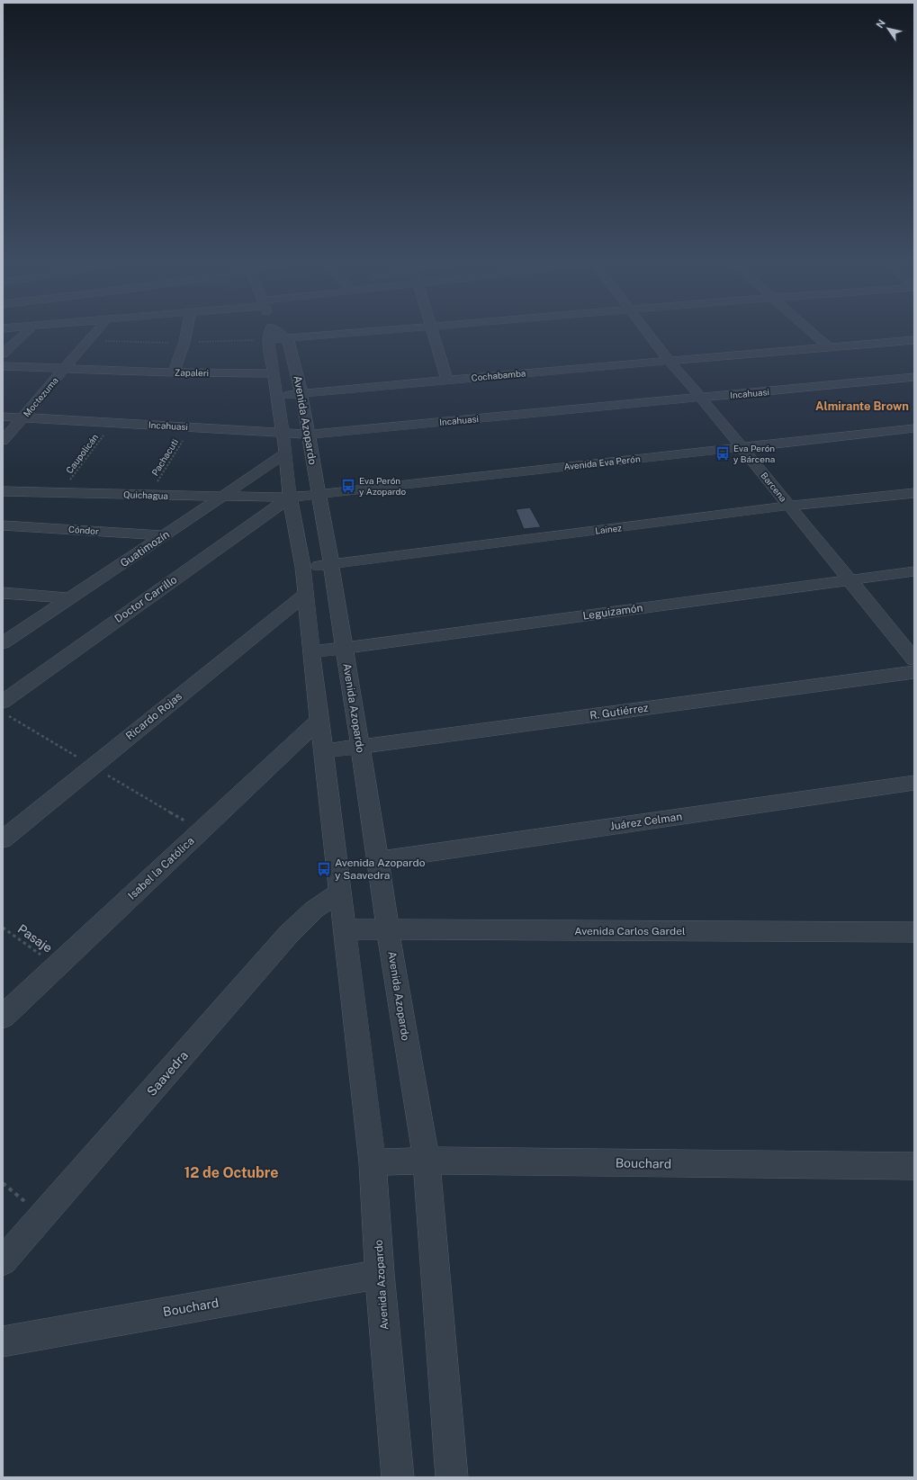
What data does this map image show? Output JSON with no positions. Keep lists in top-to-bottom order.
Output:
{
  "streets": {
    "street": [
      "Zapaleri",
      "Cochabamba",
      "Incahuasi",
      "Moctezuma",
      "Avenida Azopardo",
      "Avenida Eva Perón",
      "Barcena",
      "Quichagua",
      "Lainez",
      "Cóndor",
      "Guatimozín",
      "Doctor Carrillo",
      "Leguizamón",
      "R. Gutiérrez",
      "Ricardo Rojas",
      "Juárez Celman",
      "Isabel la Católica",
      "Avenida Carlos Gardel",
      "Saavedra",
      "Bouchard"
    ],
    "path": ["Caupolicán", "Pachacuti", "Pasaje"]
  },
  "crossings": [
    ["Zapaleri", "Moctezuma"],
    ["Zapaleri", "Avenida Azopardo"],
    ["Cochabamba", "Avenida Azopardo"],
    ["Cochabamba", "Barcena"],
    ["Incahuasi", "Moctezuma"],
    ["Incahuasi", "Avenida Azopardo"],
    ["Incahuasi", "Caupolicán"],
    ["Incahuasi", "Pachacuti"],
    ["Incahuasi", "Barcena"],
    ["Avenida Azopardo", "Avenida Eva Perón"],
    ["Avenida Azopardo", "Quichagua"],
    ["Avenida Azopardo", "Lainez"],
    ["Avenida Azopardo", "Guatimozín"],
    ["Avenida Azopardo", "Doctor Carrillo"],
    ["Avenida Azopardo", "Leguizamón"],
    ["Avenida Azopardo", "R. Gutiérrez"],
    ["Avenida Azopardo", "Ricardo Rojas"],
    ["Avenida Azopardo", "Juárez Celman"],
    ["Avenida Azopardo", "Isabel la Católica"],
    ["Avenida Azopardo", "Avenida Carlos Gardel"],
    ["Avenida Azopardo", "Saavedra"],
    ["Avenida Azopardo", "Bouchard"],
    ["Caupolicán", "Quichagua"],
    ["Pachacuti", "Quichagua"],
    ["Avenida Eva Perón", "Barcena"],
    ["Avenida Eva Perón", "Quichagua"],
    ["Avenida Eva Perón", "Doctor Carrillo"],
    ["Barcena", "Lainez"],
    ["Barcena", "Leguizamón"],
    ["Quichagua", "Guatimozín"],
    ["Quichagua", "Doctor Carrillo"],
    ["Cóndor", "Guatimozín"],
    ["Isabel la Católica", "Pasaje"]
  ],
  "districts": ["Almirante Brown", "12 de Octubre"],
  "places": {
    "bus stop": ["Eva Perón y Bárcena", "Eva Perón y Azopardo", "Avenida Azopardo y Saavedra"]
  },
  "north": "top left"
}
